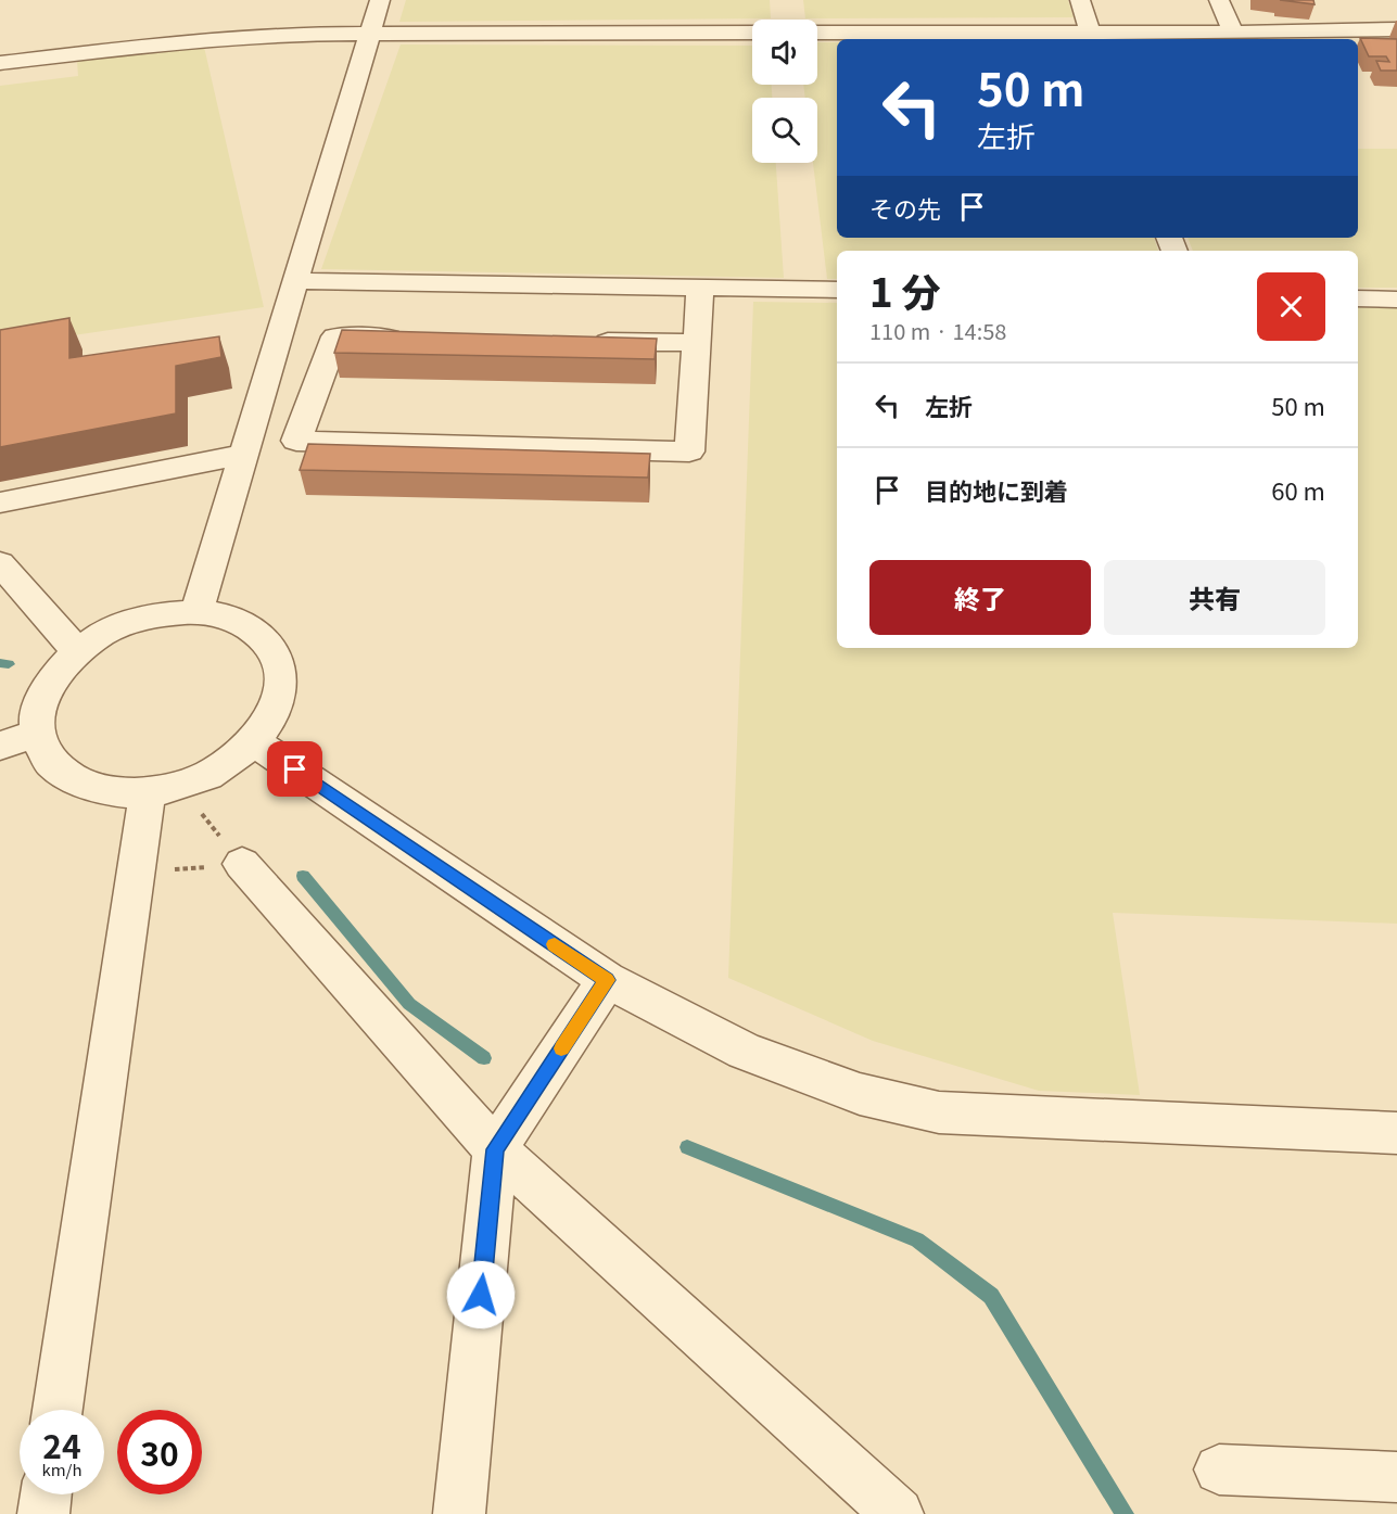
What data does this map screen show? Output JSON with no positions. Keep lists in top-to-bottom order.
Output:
{
  "page": {
    "turn": ["50 m", "左折"],
    "then": "その先",
    "heading": ["1 分", "110 m · 14:58"],
    "list": [
      {
        "name": "左折",
        "value": "50 m"
      },
      {
        "name": "目的地に到着",
        "value": "60 m"
      }
    ],
    "buttons": ["終了", "共有"],
    "speed": "24 km/h",
    "limit": "30"
  }
}
